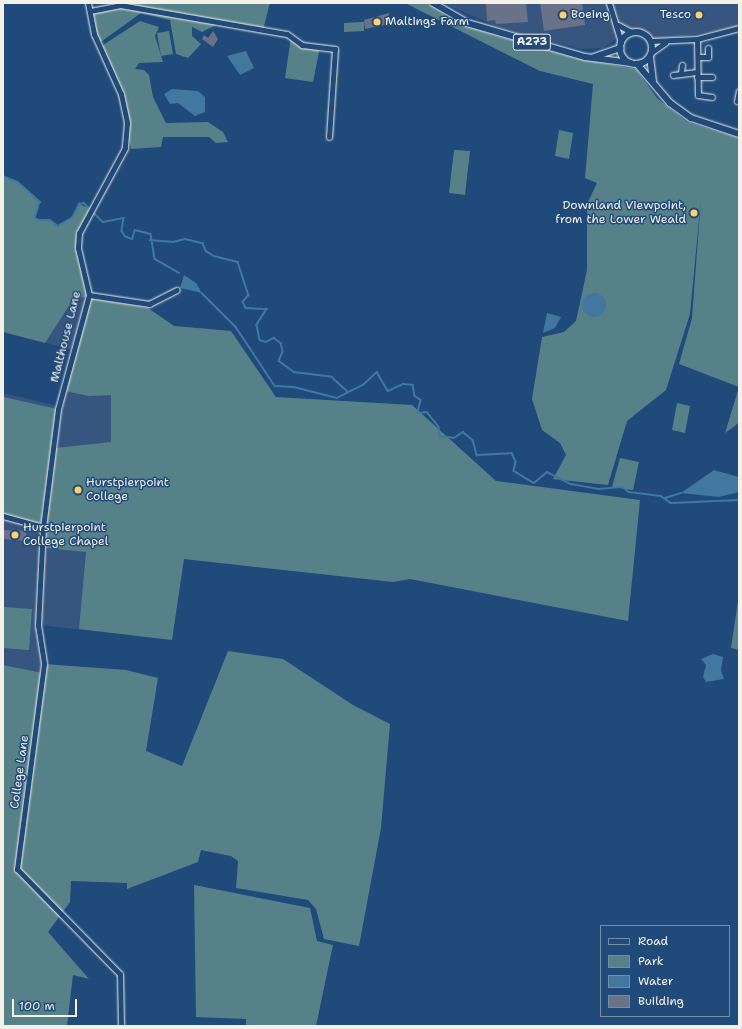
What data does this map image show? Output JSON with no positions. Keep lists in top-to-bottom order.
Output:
{
  "streets": {
    "main road": ["A273"],
    "street": ["Malthouse Lane", "College Lane"]
  },
  "crossings": [
    ["Malthouse Lane", "College Lane"]
  ],
  "places": [
    "Boeing",
    "Tesco",
    "Maltings Farm",
    "Downland Viewpoint, from the Lower Weald",
    "Hurstpierpoint College",
    "Hurstpierpoint College Chapel"
  ],
  "legend": [
    "Road",
    "Park",
    "Water",
    "Building"
  ],
  "scale_bar": "100 m"
}
